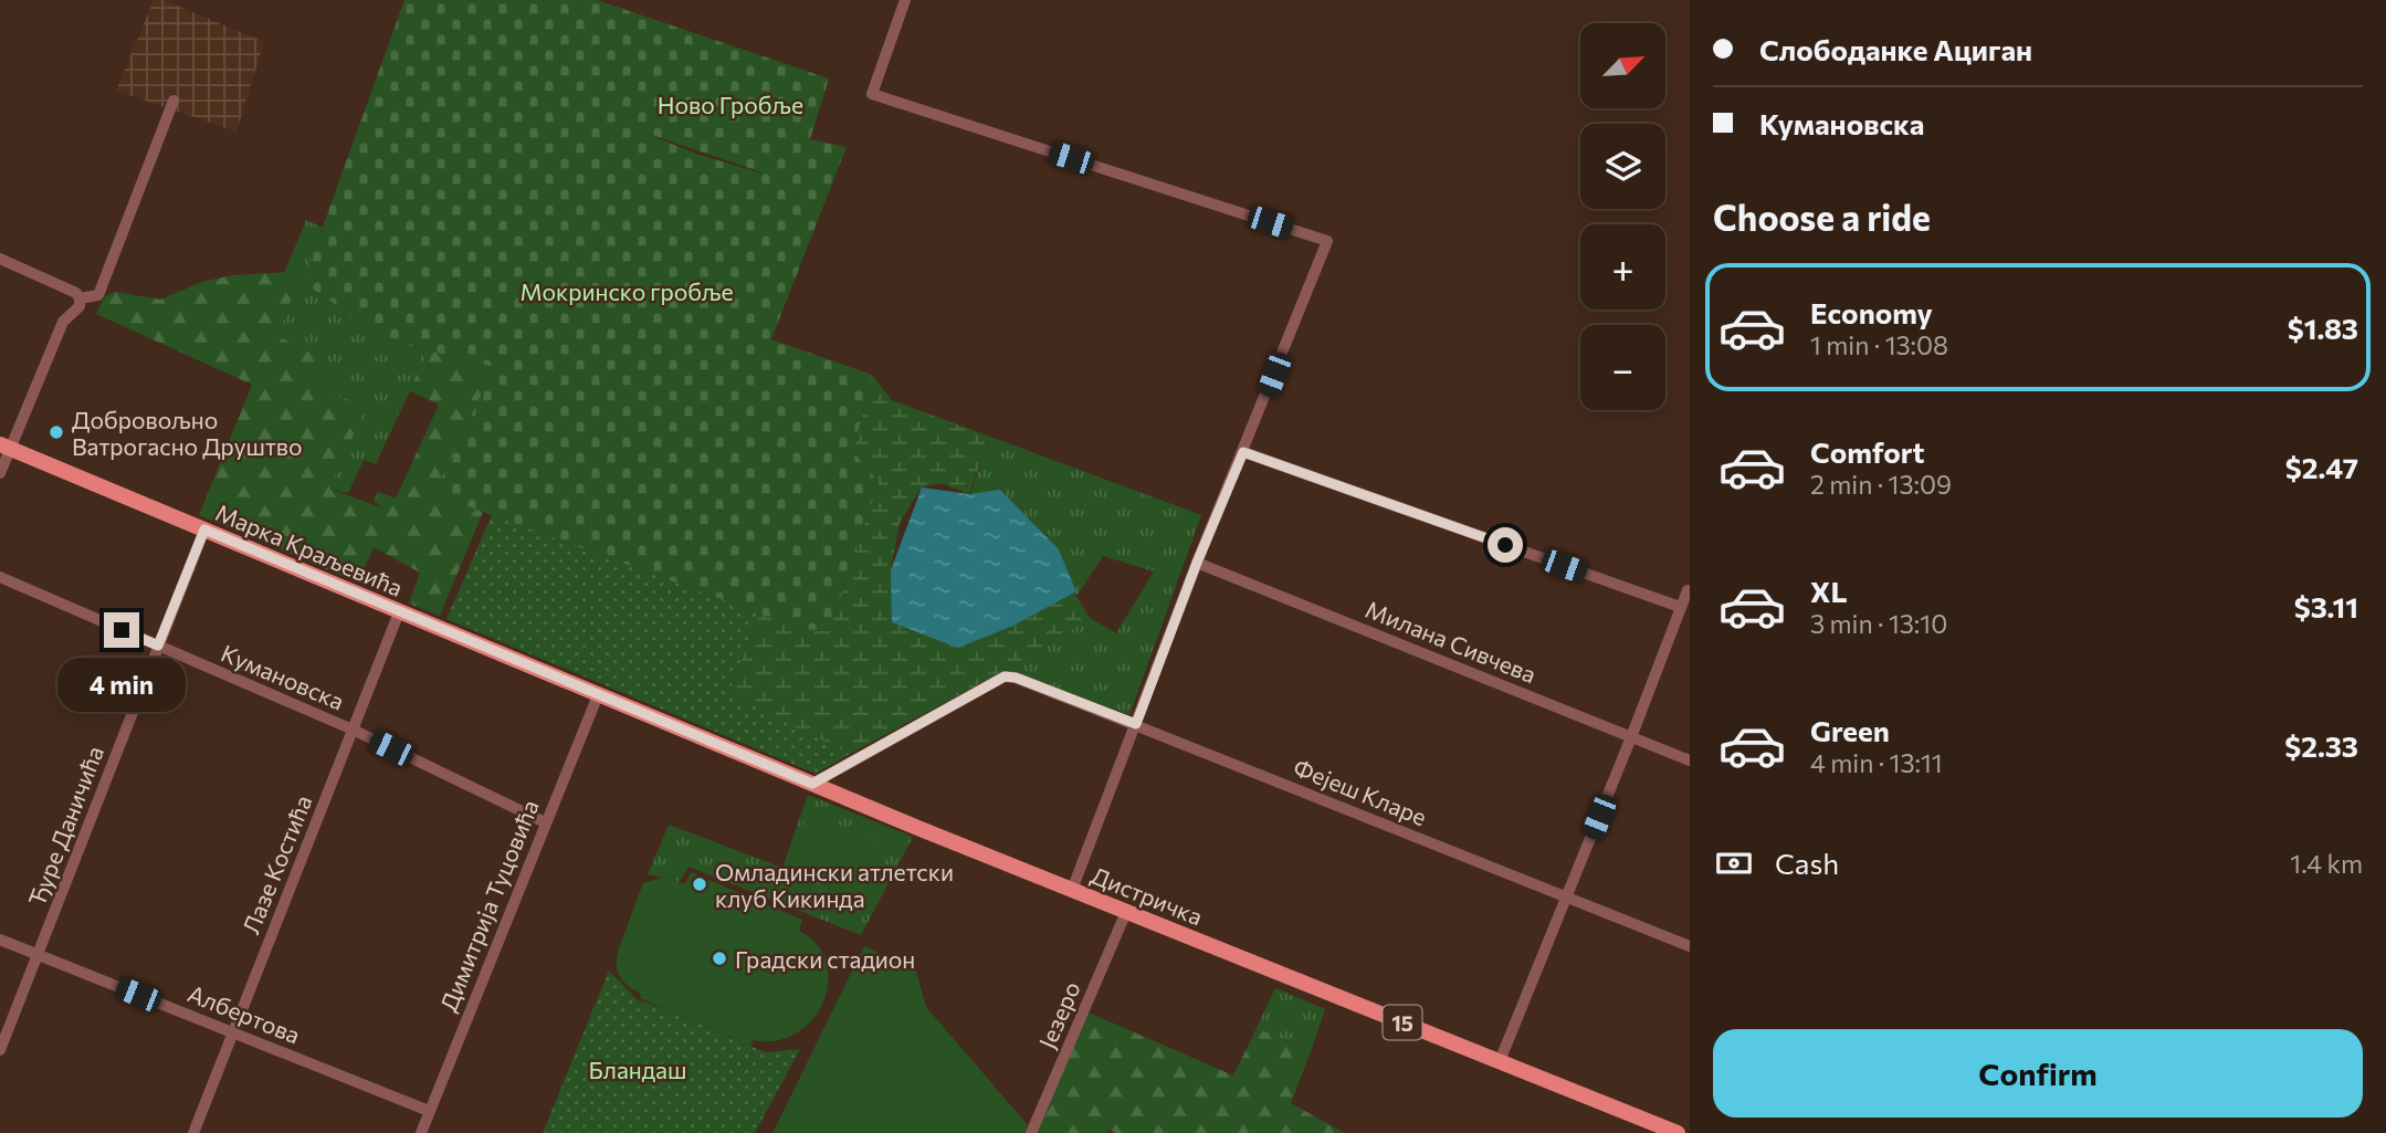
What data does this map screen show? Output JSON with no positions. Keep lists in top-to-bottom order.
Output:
{
  "streets": {
    "main road": ["Марка Краљевића", "Дистричка", "15"],
    "street": [
      "Милана Сивчева",
      "Кумановска",
      "Фејеш Кларе",
      "Ђуре Даничића",
      "Лазе Костића",
      "Димитрија Туцовића",
      "Албертова",
      "Језеро"
    ]
  },
  "crossings": [
    ["Марка Краљевића", "Ђуре Даничића"],
    ["Марка Краљевића", "Лазе Костића"],
    ["Марка Краљевића", "Дистричка"],
    ["Марка Краљевића", "Димитрија Туцовића"],
    ["Кумановска", "Ђуре Даничића"],
    ["Кумановска", "Лазе Костића"],
    ["Кумановска", "Димитрија Туцовића"],
    ["Фејеш Кларе", "Дистричка"],
    ["Ђуре Даничића", "Албертова"],
    ["Лазе Костића", "Албертова"],
    ["Дистричка", "Димитрија Туцовића"],
    ["Дистричка", "Језеро"],
    ["Димитрија Туцовића", "Албертова"]
  ],
  "parks": ["Ново Гробље", "Мокринско гробље", "Бландаш"],
  "places": ["Добровољно Ватрогасно Друштво", "Омладински атлетски клуб Кикинда", "Градски стадион"],
  "north": "top right",
  "page": {
    "banner": ["Слободанке Ациган", "Кумановска"],
    "map_buttons": ["+", "−"],
    "heading": "Choose a ride",
    "list": [
      {
        "name": "Economy",
        "note": "1 min · 13:08",
        "value": "$1.83"
      },
      {
        "name": "Comfort",
        "note": "2 min · 13:09",
        "value": "$2.47"
      },
      {
        "name": "XL",
        "note": "3 min · 13:10",
        "value": "$3.11"
      },
      {
        "name": "Green",
        "note": "4 min · 13:11",
        "value": "$2.33"
      }
    ],
    "bubble": "4 min",
    "pay": ["Cash", "1.4 km"],
    "buttons": "Confirm"
  }
}
